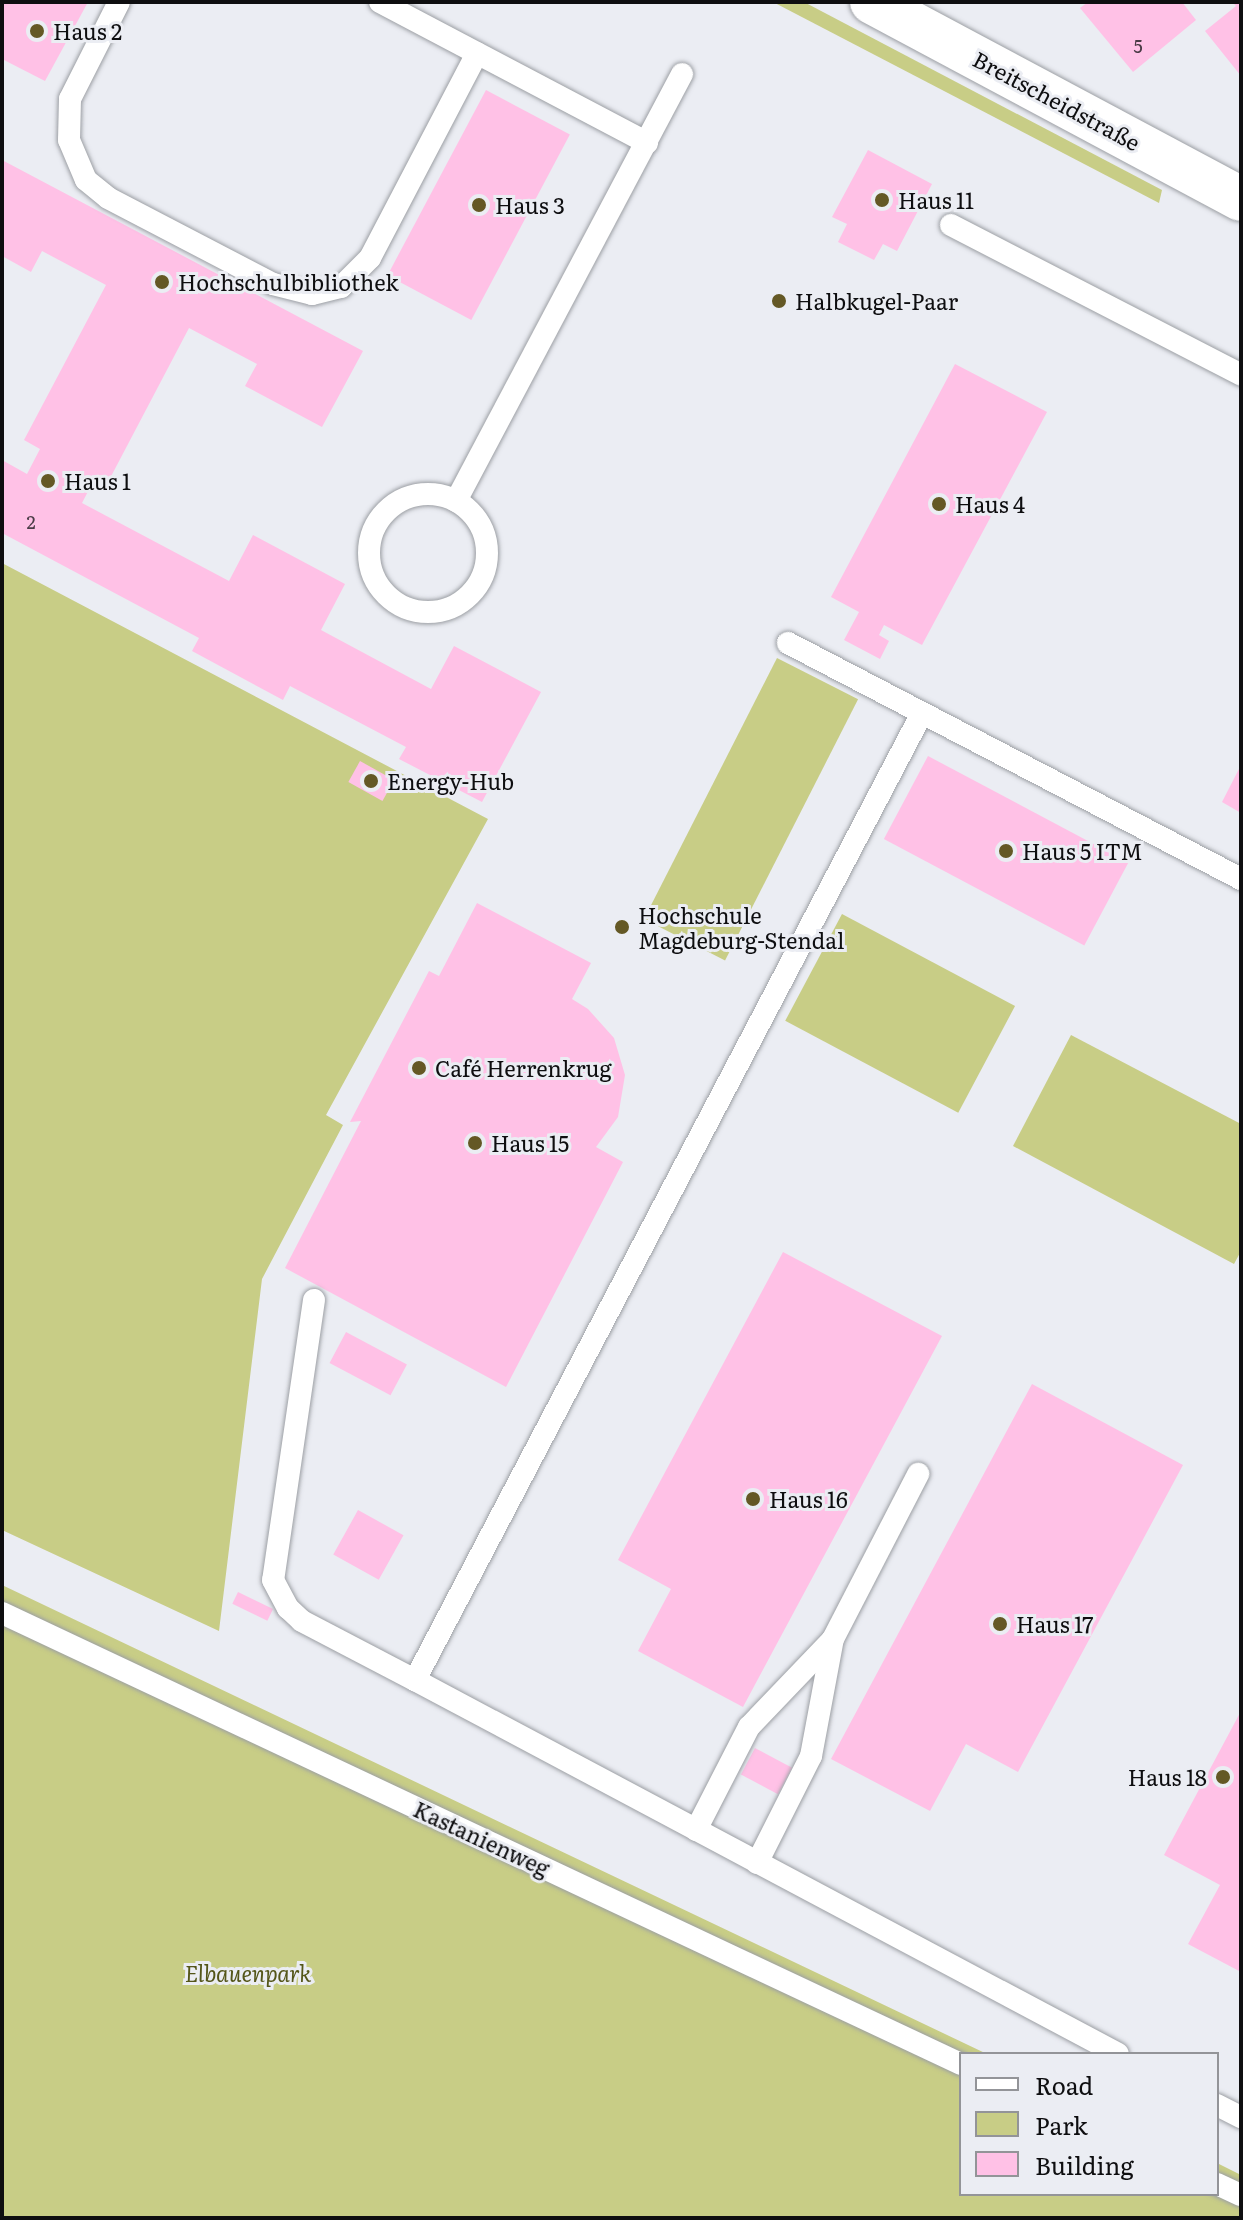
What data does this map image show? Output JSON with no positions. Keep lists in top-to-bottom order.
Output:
{
  "streets": {
    "street": ["Breitscheidstraße"],
    "lane": ["Kastanienweg"]
  },
  "parks": ["Elbauenpark"],
  "places": [
    "Haus 2",
    "Haus 11",
    "Haus 3",
    "Hochschulbibliothek",
    "Halbkugel-Paar",
    "Haus 1",
    "Haus 4",
    "Energy-Hub",
    "Haus 5 ITM",
    "Hochschule Magdeburg-Stendal",
    "Café Herrenkrug",
    "Haus 15",
    "Haus 16",
    "Haus 17",
    "Haus 18"
  ],
  "house_numbers": ["5", "2"],
  "legend": ["Road", "Park", "Building"]
}
